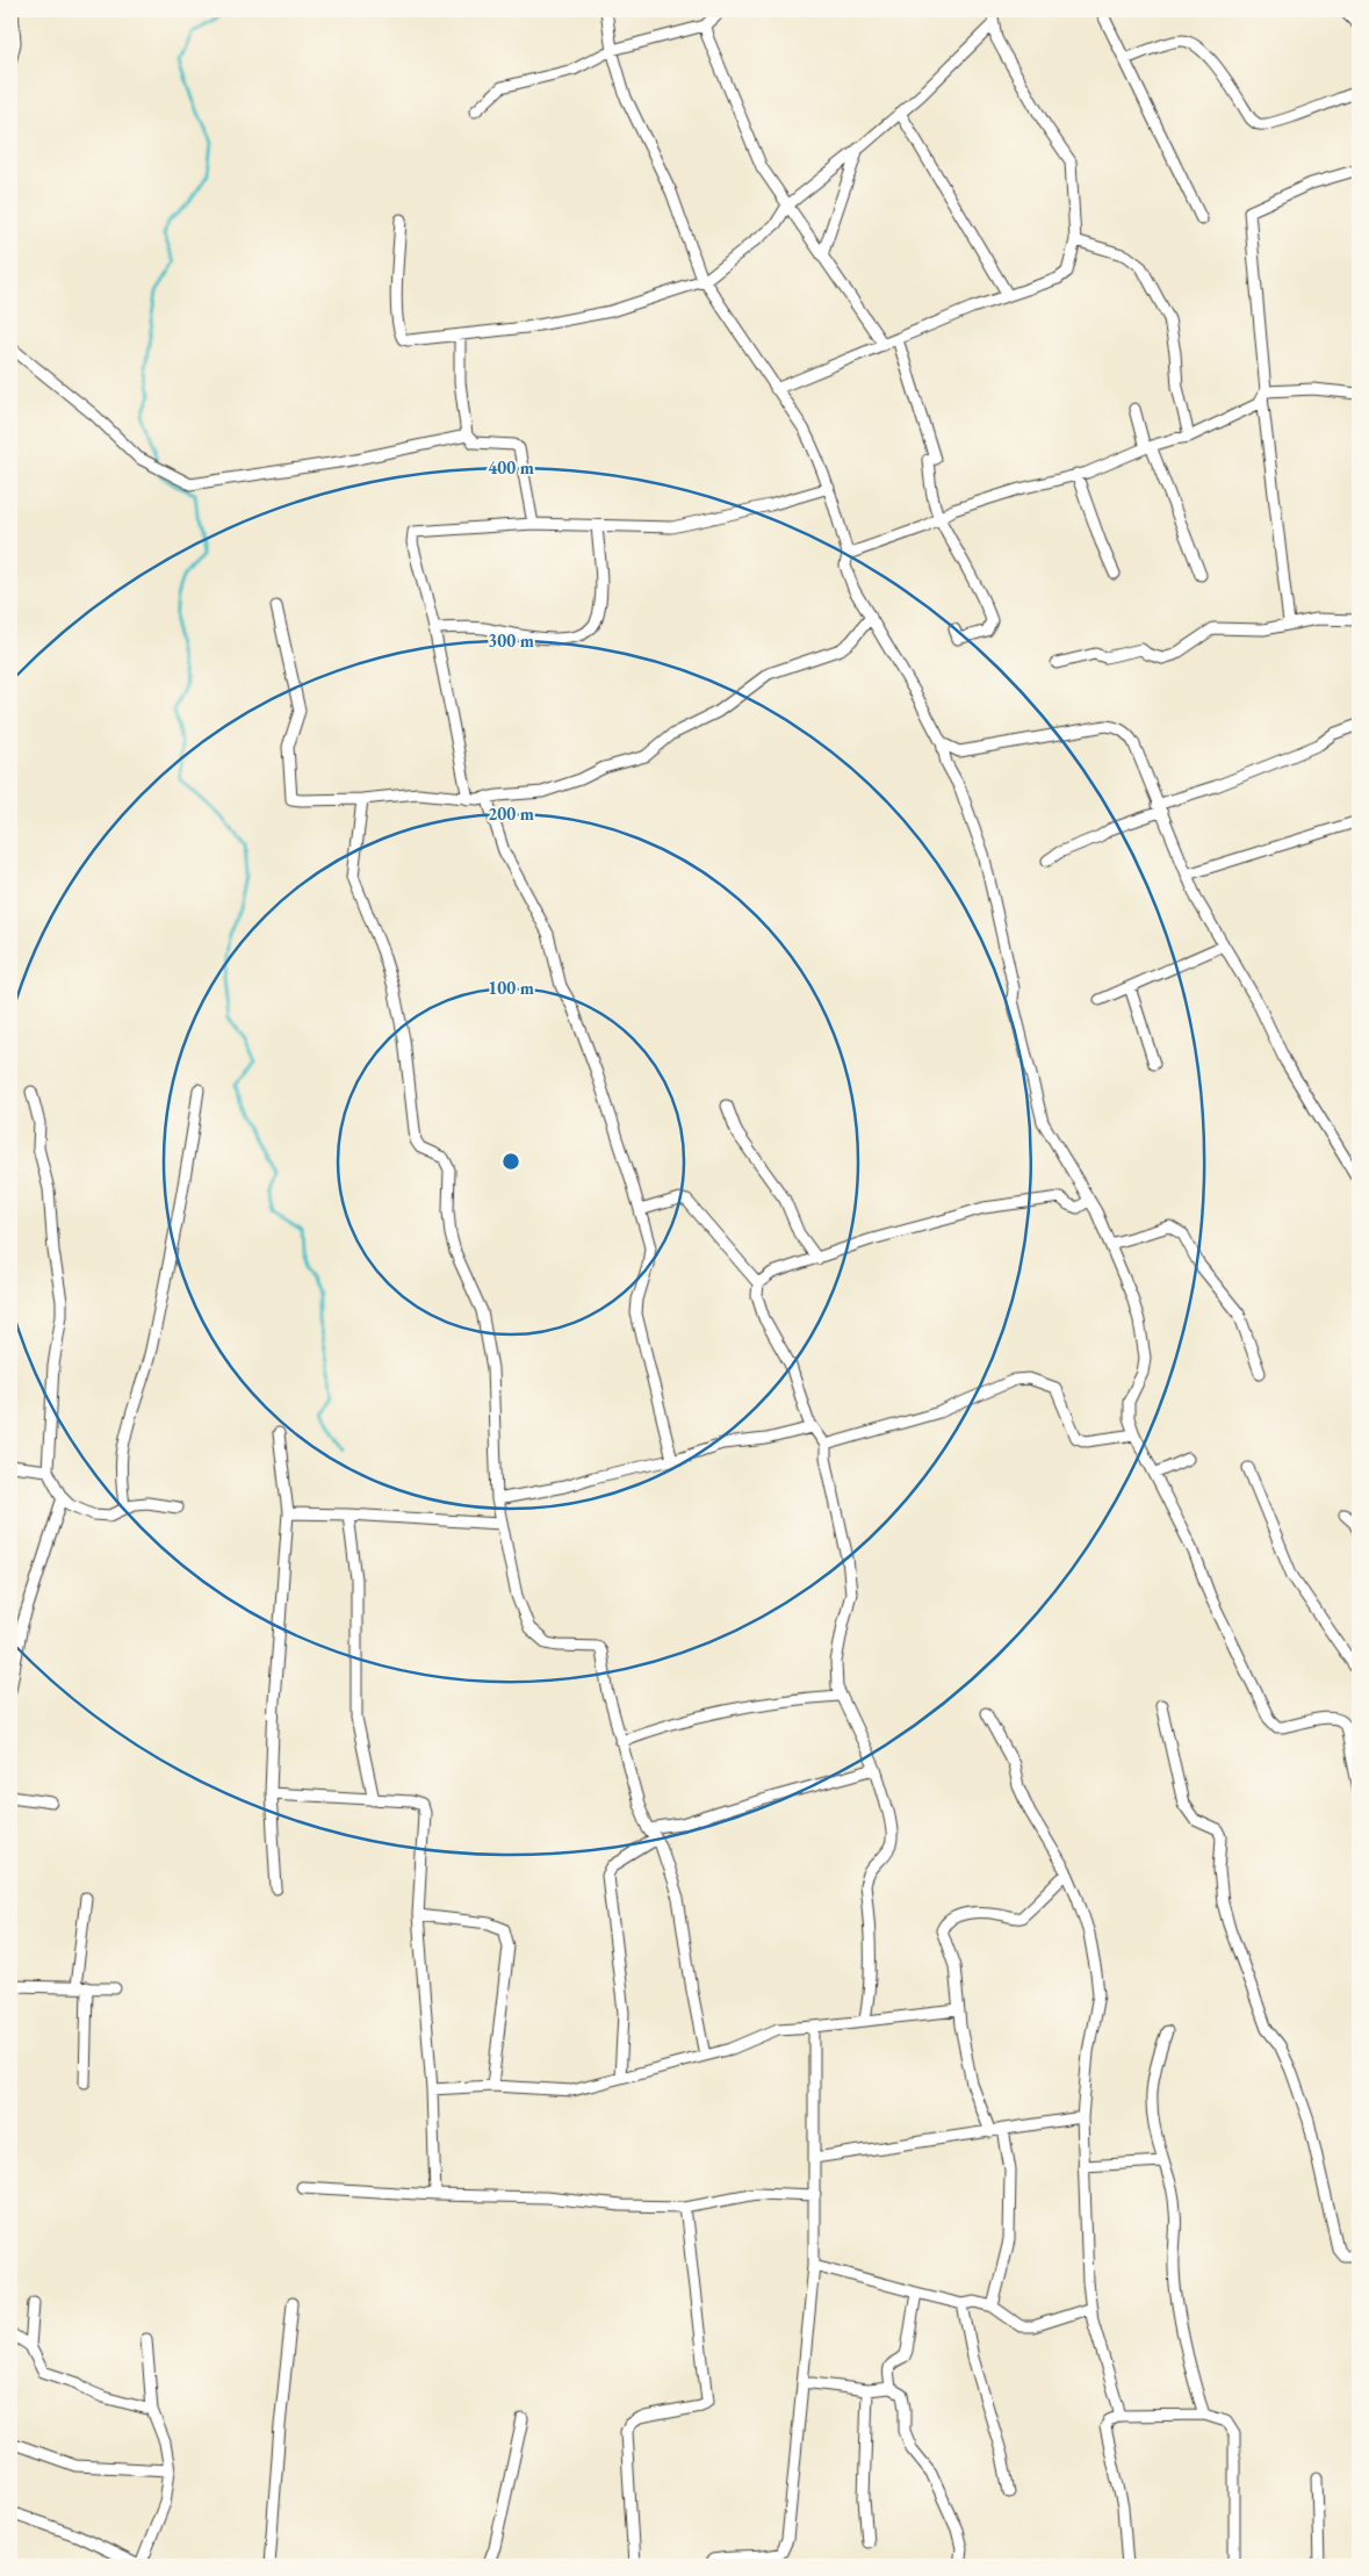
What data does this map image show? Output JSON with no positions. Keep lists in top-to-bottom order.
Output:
{
  "rings": [
    "400 m",
    "300 m",
    "200 m",
    "100 m"
  ]
}
